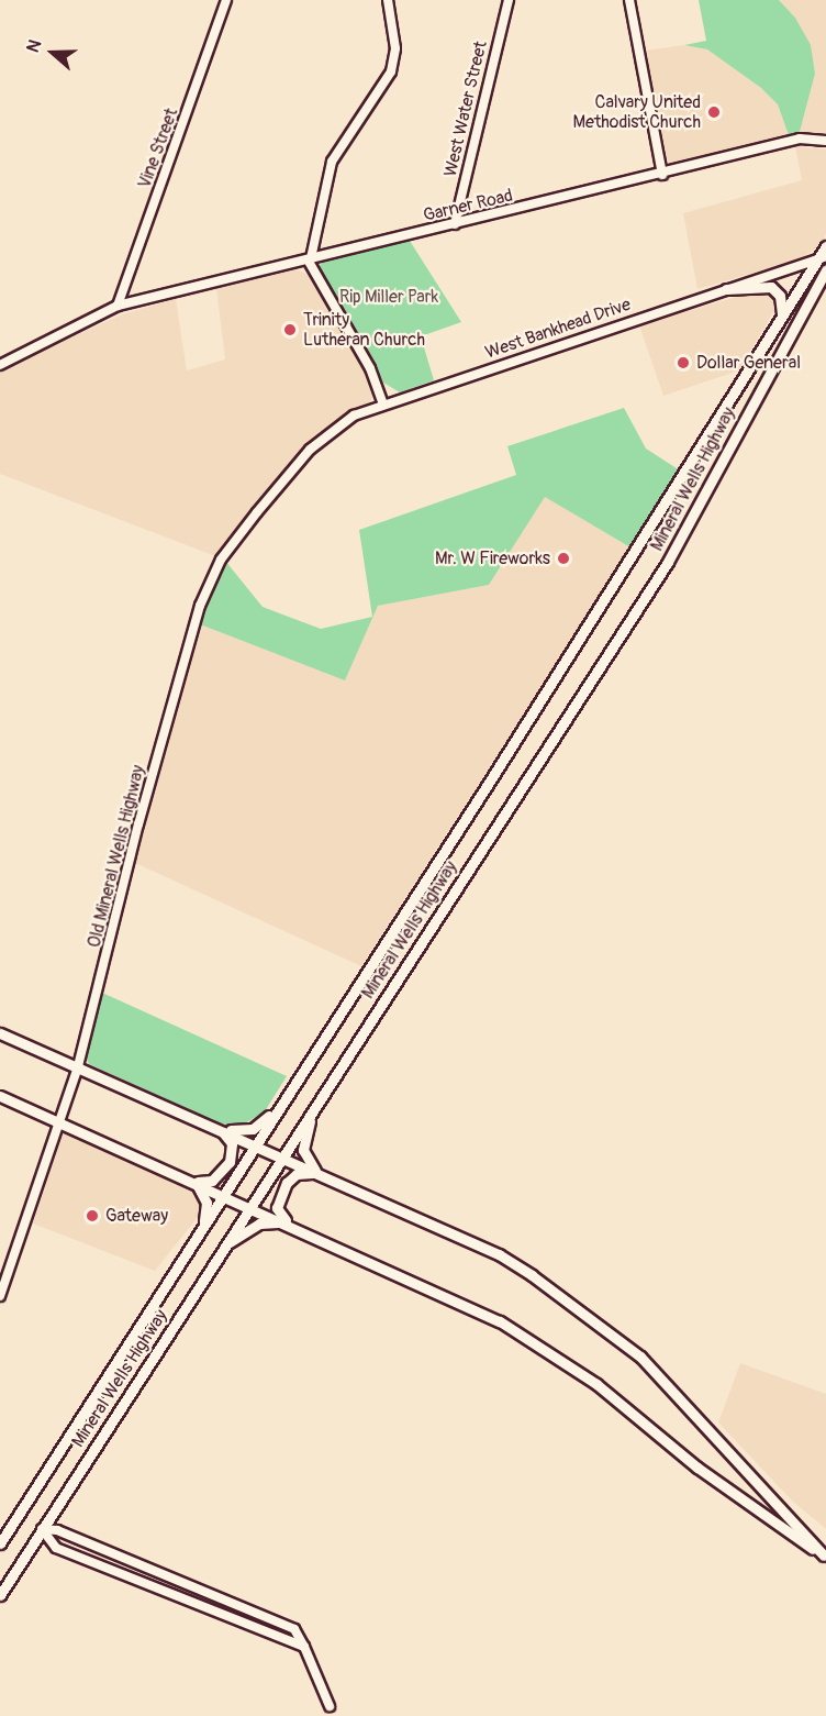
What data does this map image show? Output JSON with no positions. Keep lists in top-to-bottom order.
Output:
{
  "streets": {
    "main road": ["Mineral Wells Highway"],
    "street": [
      "West Water Street",
      "Vine Street",
      "Garner Road",
      "West Bankhead Drive",
      "Old Mineral Wells Highway"
    ]
  },
  "crossings": [
    ["West Water Street", "Garner Road"],
    ["Vine Street", "Garner Road"],
    ["West Bankhead Drive", "Mineral Wells Highway"],
    ["West Bankhead Drive", "Old Mineral Wells Highway"]
  ],
  "parks": ["Rip Miller Park"],
  "places": [
    "Calvary United Methodist Church",
    "Trinity Lutheran Church",
    "Dollar General",
    "Mr. W Fireworks",
    "Gateway"
  ],
  "north": "left"
}
